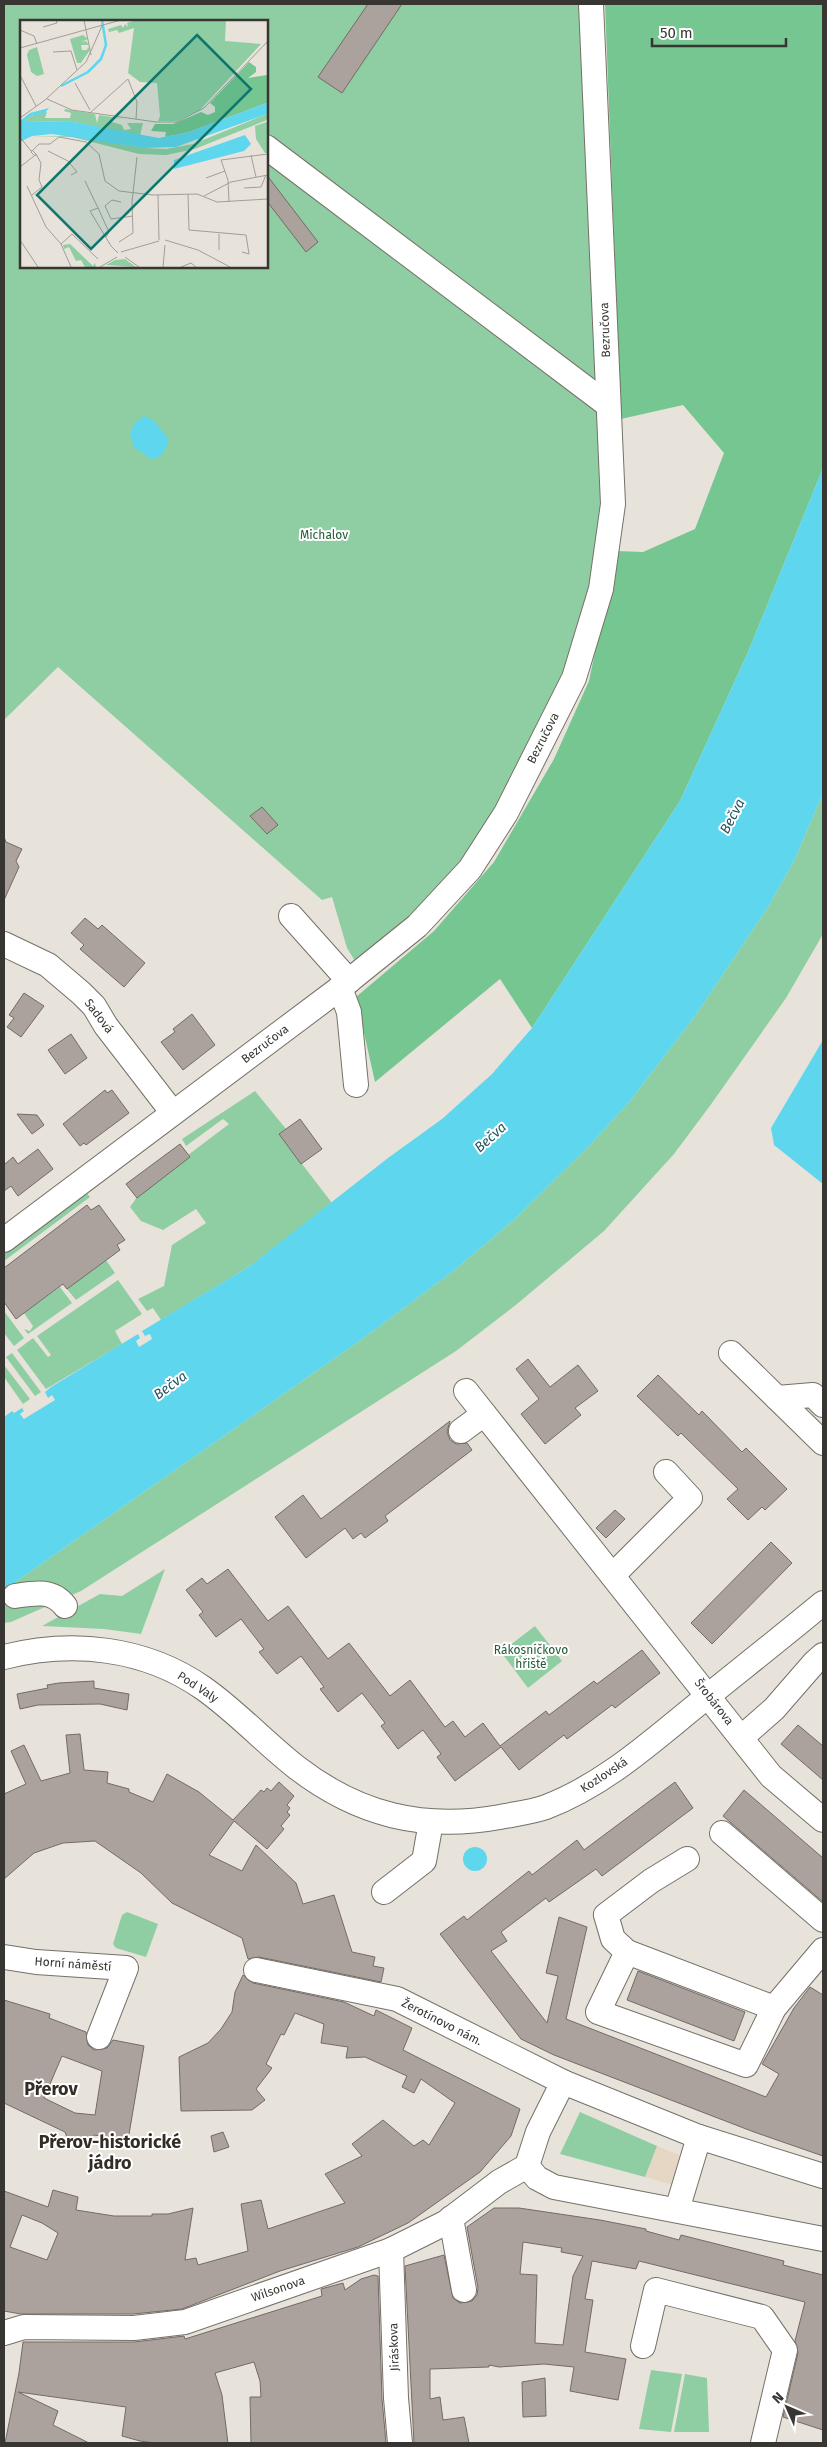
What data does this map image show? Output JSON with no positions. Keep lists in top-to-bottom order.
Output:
{
  "streets": {
    "street": [
      "Bezručova",
      "Sadová",
      "Pod Valy",
      "Šrobárova",
      "Kozlovská",
      "Horní náměstí",
      "Žerotínovo nám.",
      "Wilsonova",
      "Jiráskova"
    ]
  },
  "crossings": [
    ["Bezručova", "Sadová"],
    ["Pod Valy", "Kozlovská"],
    ["Šrobárova", "Kozlovská"],
    ["Wilsonova", "Jiráskova"]
  ],
  "districts": ["Přerov", "Přerov-historické jádro"],
  "water": ["Bečva"],
  "parks": ["Michalov", "Rákosníčkovo hřiště"],
  "scale_bar": "50 m",
  "north": "top left"
}
